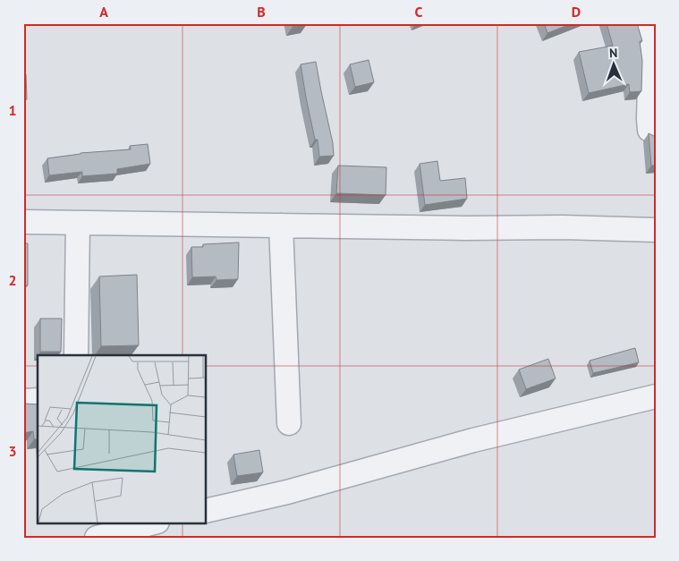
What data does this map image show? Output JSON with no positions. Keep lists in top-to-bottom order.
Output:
{
  "north": "top",
  "grid": {
    "columns": [
      "A",
      "B",
      "C",
      "D"
    ],
    "rows": ["1", "2", "3"]
  }
}
